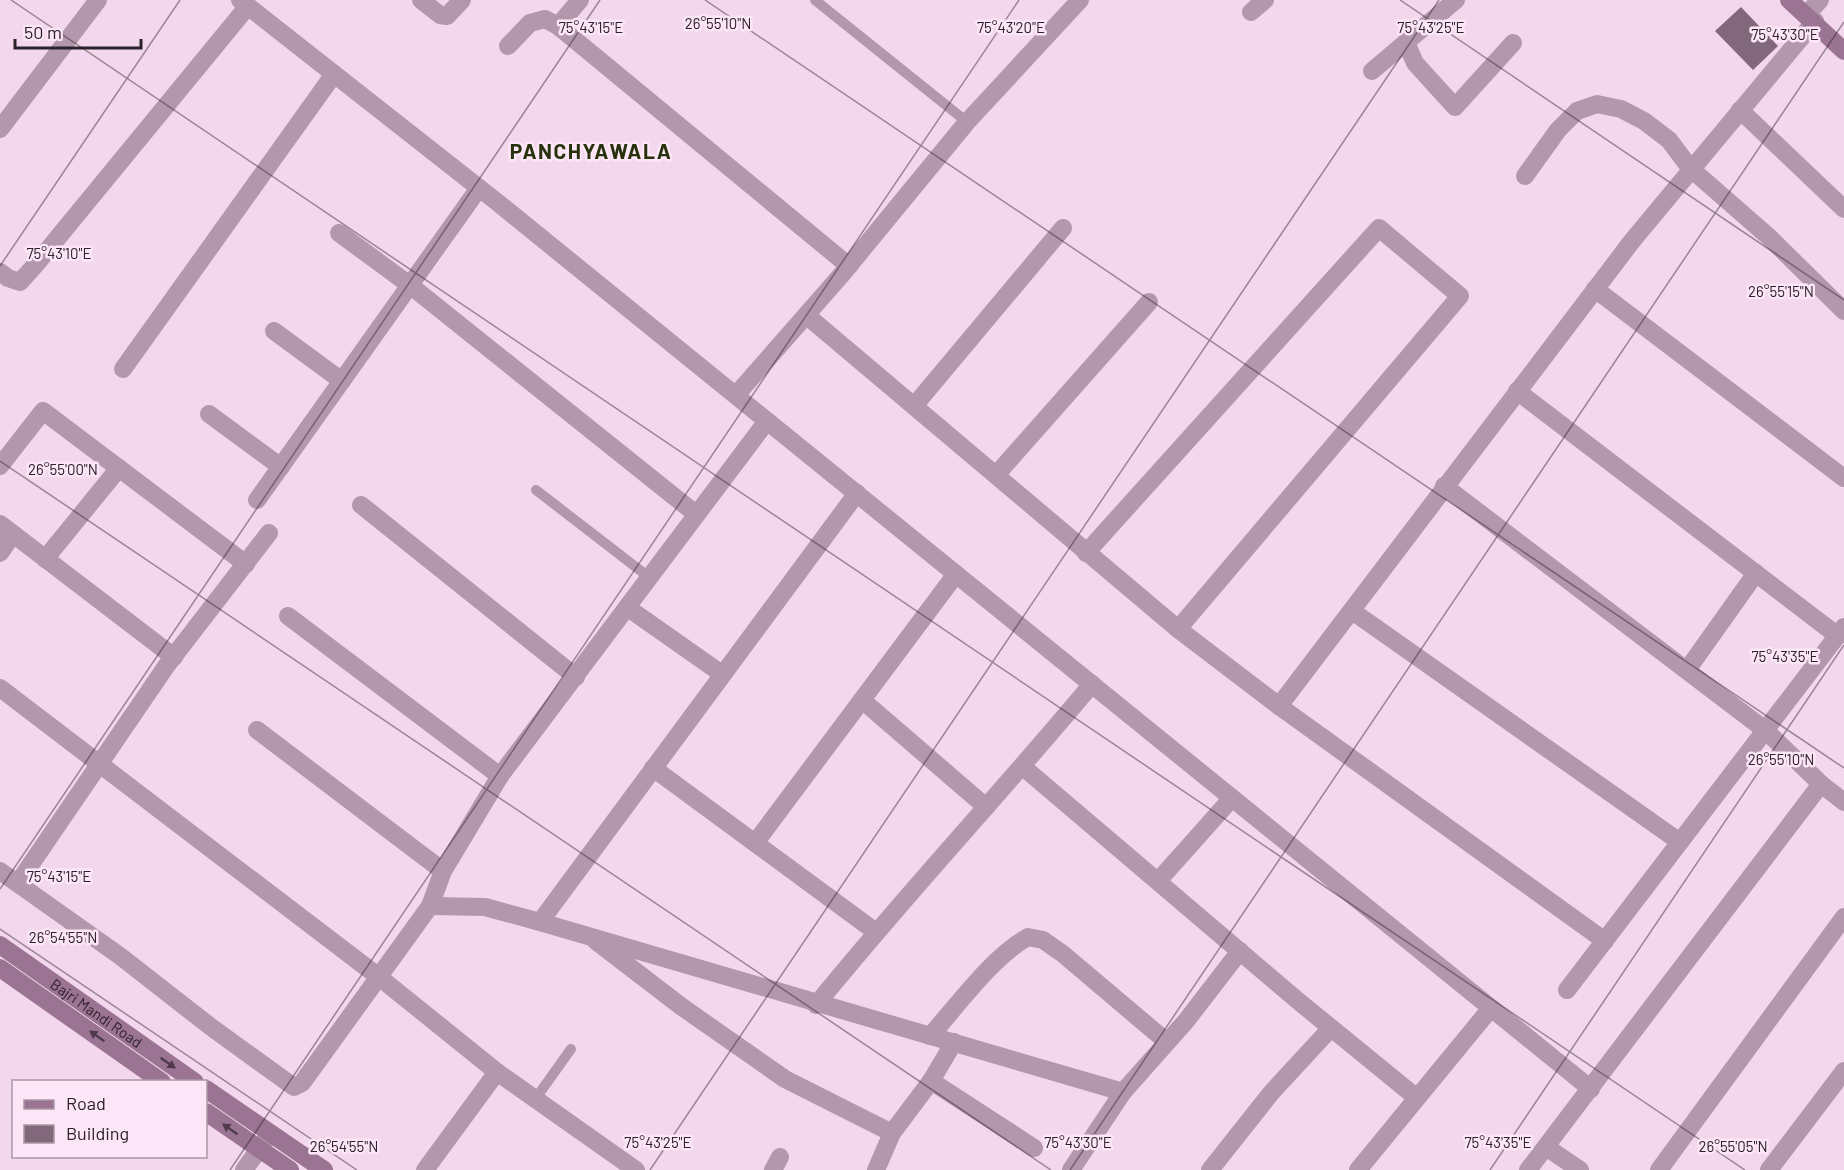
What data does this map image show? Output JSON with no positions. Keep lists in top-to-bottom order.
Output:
{
  "streets": {
    "street": ["Bajri Mandi Road"]
  },
  "districts": ["PANCHYAWALA"],
  "legend": ["Road", "Building"],
  "scale_bar": "50 m",
  "coordinates": [
    "26°55'10\"N",
    "75°43'15\"E",
    "75°43'20\"E",
    "75°43'25\"E",
    "75°43'30\"E",
    "75°43'10\"E",
    "26°55'15\"N",
    "26°55'00\"N",
    "75°43'35\"E",
    "26°54'55\"N",
    "26°55'05\"N"
  ]
}
